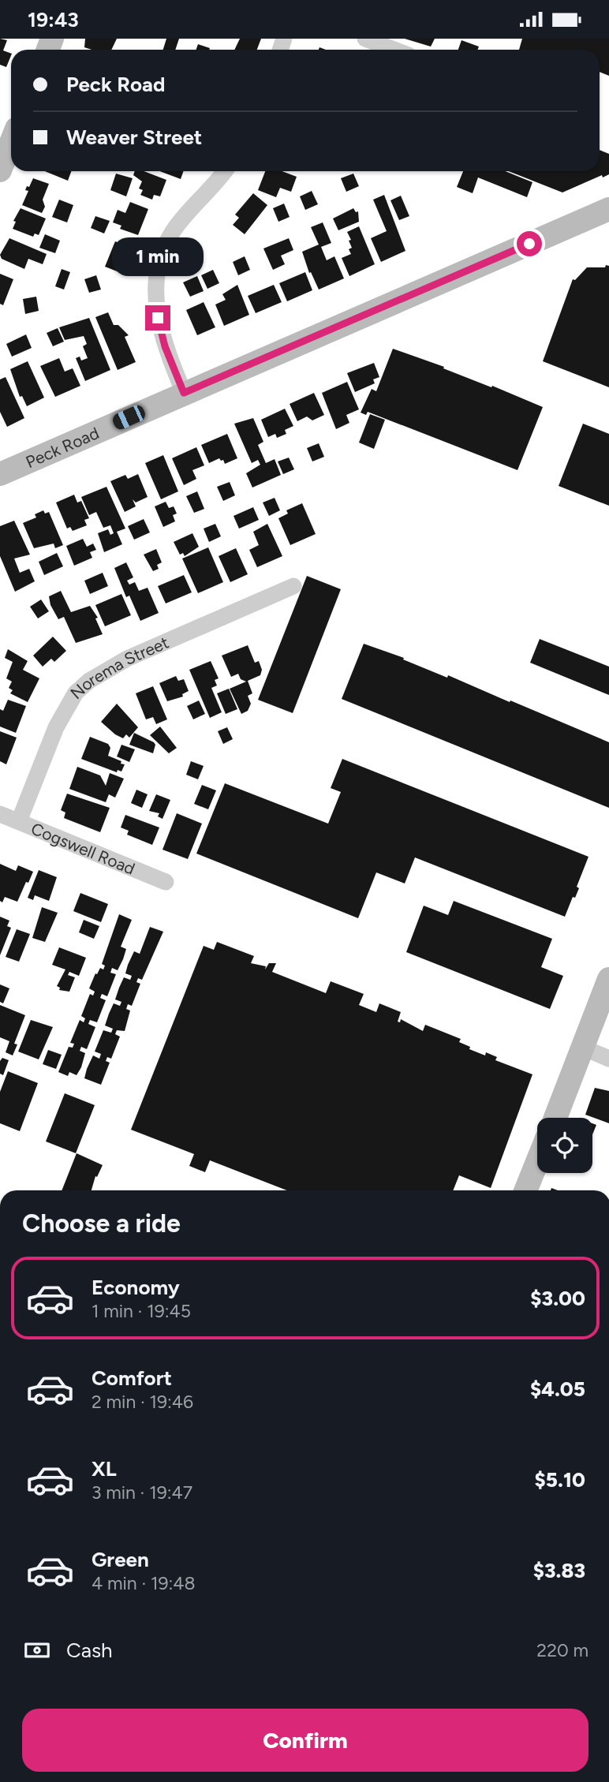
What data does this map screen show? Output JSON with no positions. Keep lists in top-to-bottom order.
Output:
{
  "streets": {
    "main road": ["Peck Road"],
    "street": ["Norema Street", "Cogswell Road"]
  },
  "crossings": [
    ["Norema Street", "Cogswell Road"]
  ],
  "page": {
    "status": "19:43",
    "banner": ["Peck Road", "Weaver Street"],
    "bubble": "1 min",
    "heading": "Choose a ride",
    "list": [
      {
        "name": "Economy",
        "note": "1 min · 19:45",
        "value": "$3.00"
      },
      {
        "name": "Comfort",
        "note": "2 min · 19:46",
        "value": "$4.05"
      },
      {
        "name": "XL",
        "note": "3 min · 19:47",
        "value": "$5.10"
      },
      {
        "name": "Green",
        "note": "4 min · 19:48",
        "value": "$3.83"
      }
    ],
    "pay": ["Cash", "220 m"],
    "buttons": "Confirm"
  }
}
